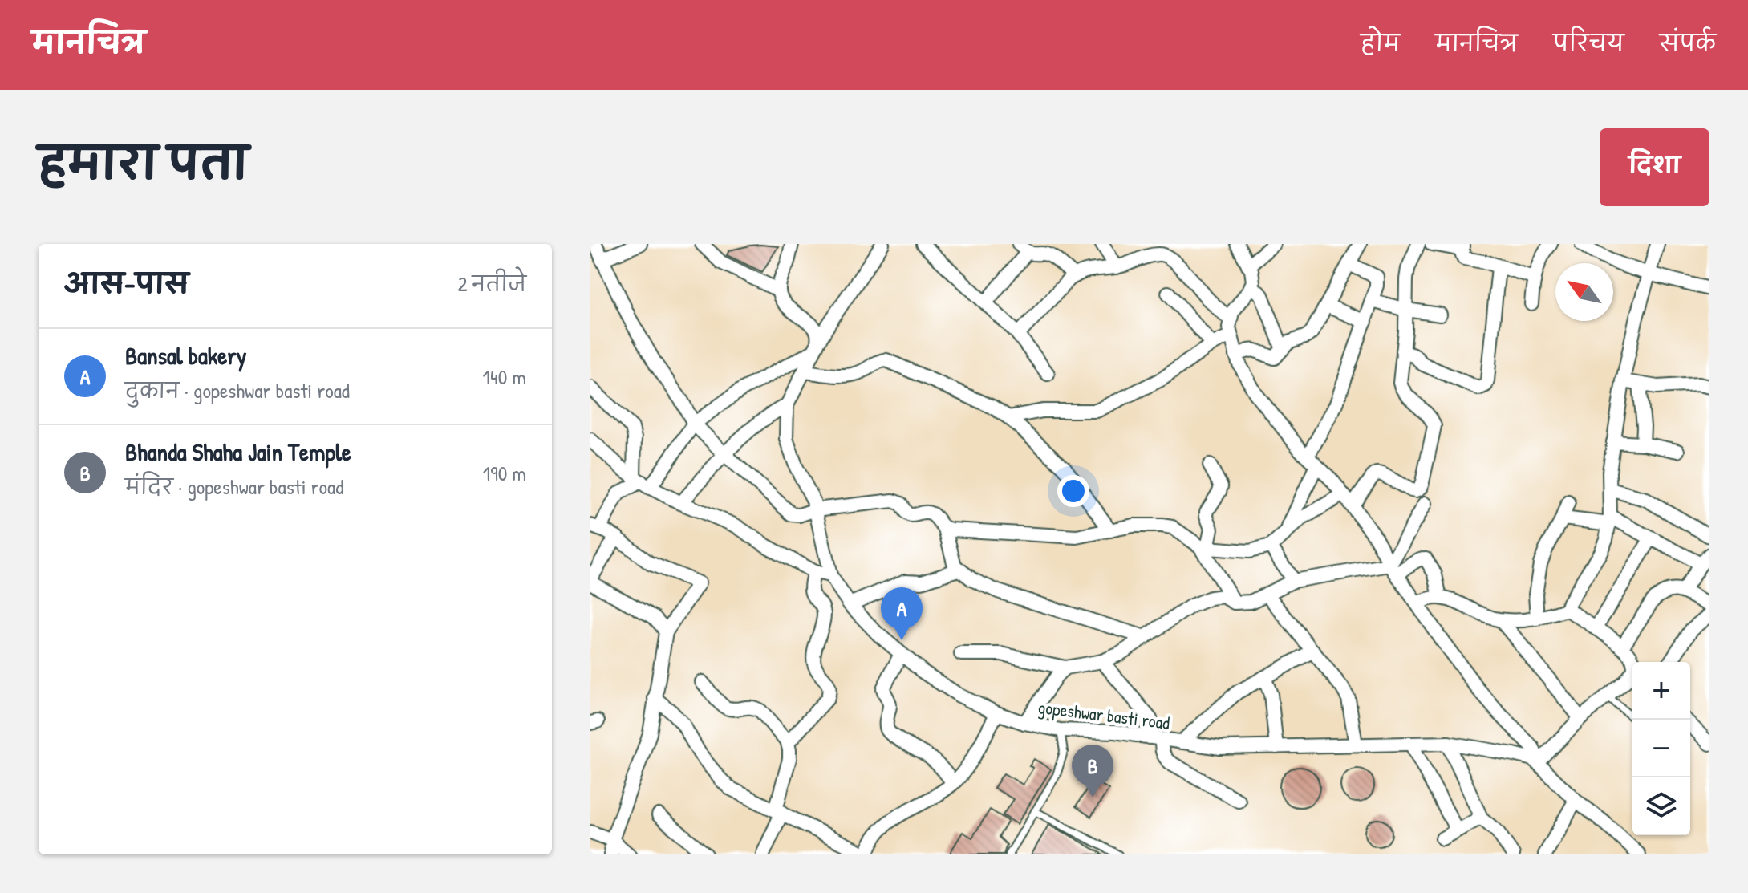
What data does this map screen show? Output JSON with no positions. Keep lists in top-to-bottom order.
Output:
{
  "streets": {
    "street": ["gopeshwar basti road"]
  },
  "north": "top left",
  "page": {
    "header": "मानचित्र",
    "nav": [
      "होम",
      "मानचित्र",
      "परिचय",
      "संपर्क"
    ],
    "title": "हमारा पता",
    "buttons": "दिशा",
    "heading": ["आस-पास", "2 नतीजे"],
    "list": [
      {
        "mark": "A",
        "name": "Bansal bakery",
        "note": "दुकान · gopeshwar basti road",
        "value": "140 m"
      },
      {
        "mark": "B",
        "name": "Bhanda Shaha Jain Temple",
        "note": "मंदिर · gopeshwar basti road",
        "value": "190 m"
      }
    ],
    "pins": ["A", "B"],
    "map_buttons": ["+", "−"]
  }
}
